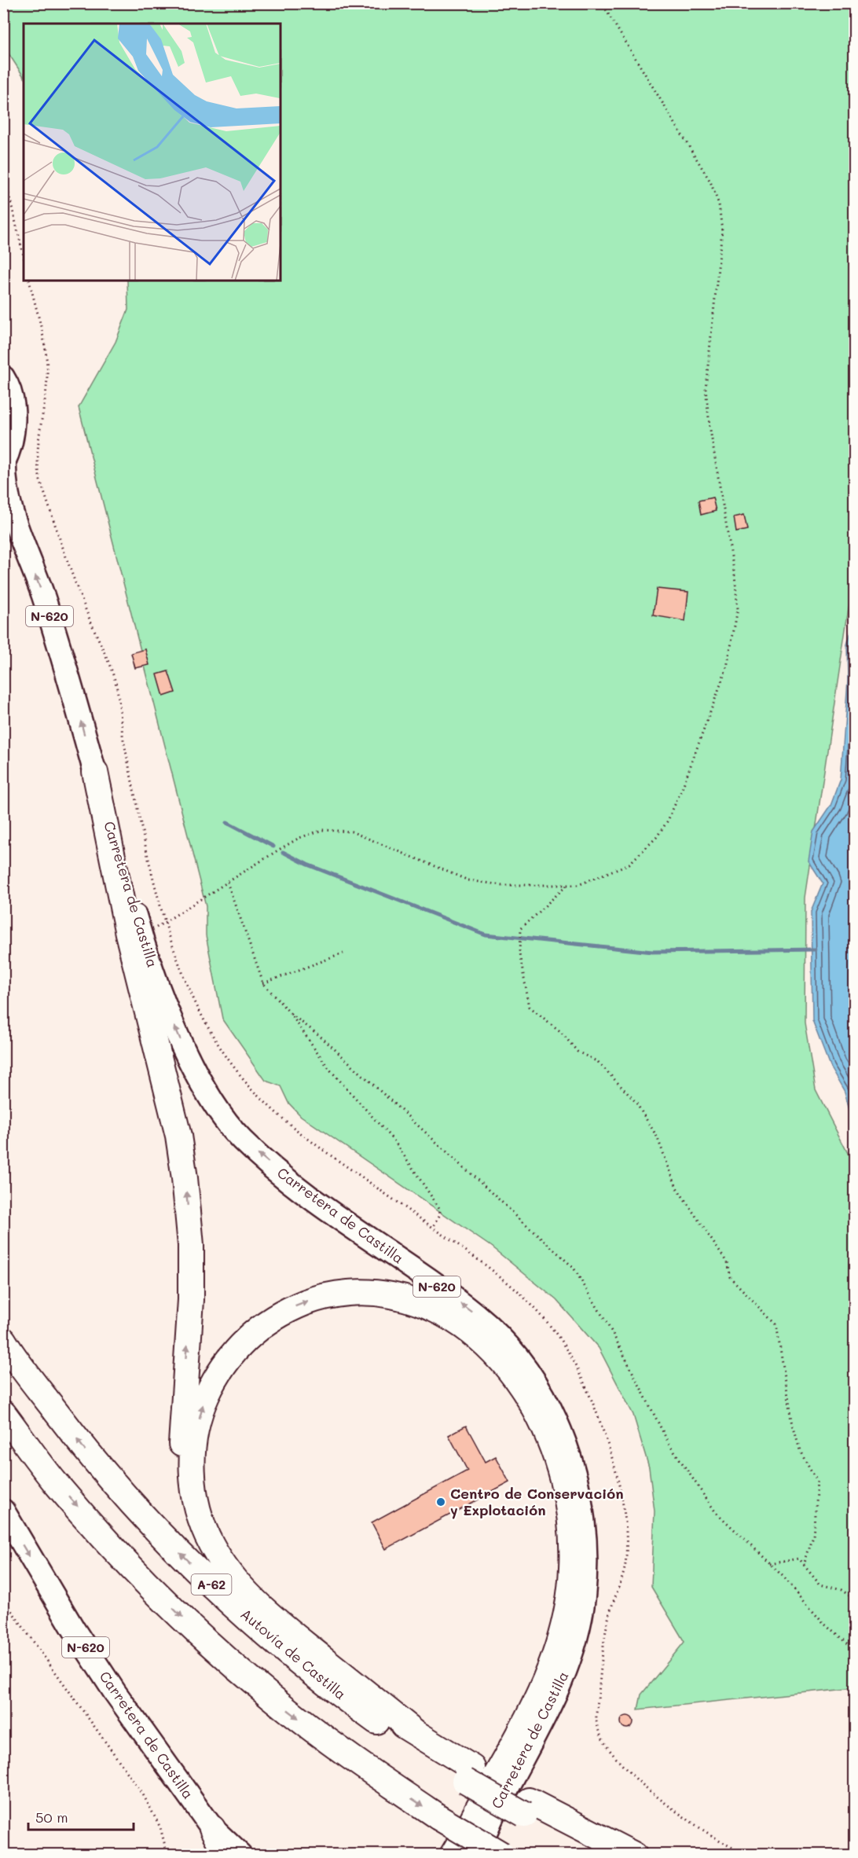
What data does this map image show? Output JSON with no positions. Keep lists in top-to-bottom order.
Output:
{
  "streets": {
    "highway": [
      "N-620",
      "Carretera de Castilla",
      "A-62",
      "Autovía de Castilla"
    ]
  },
  "crossings": [
    ["N-620", "Carretera de Castilla"]
  ],
  "places": ["Centro de Conservación y Explotación"],
  "scale_bar": "50 m"
}
